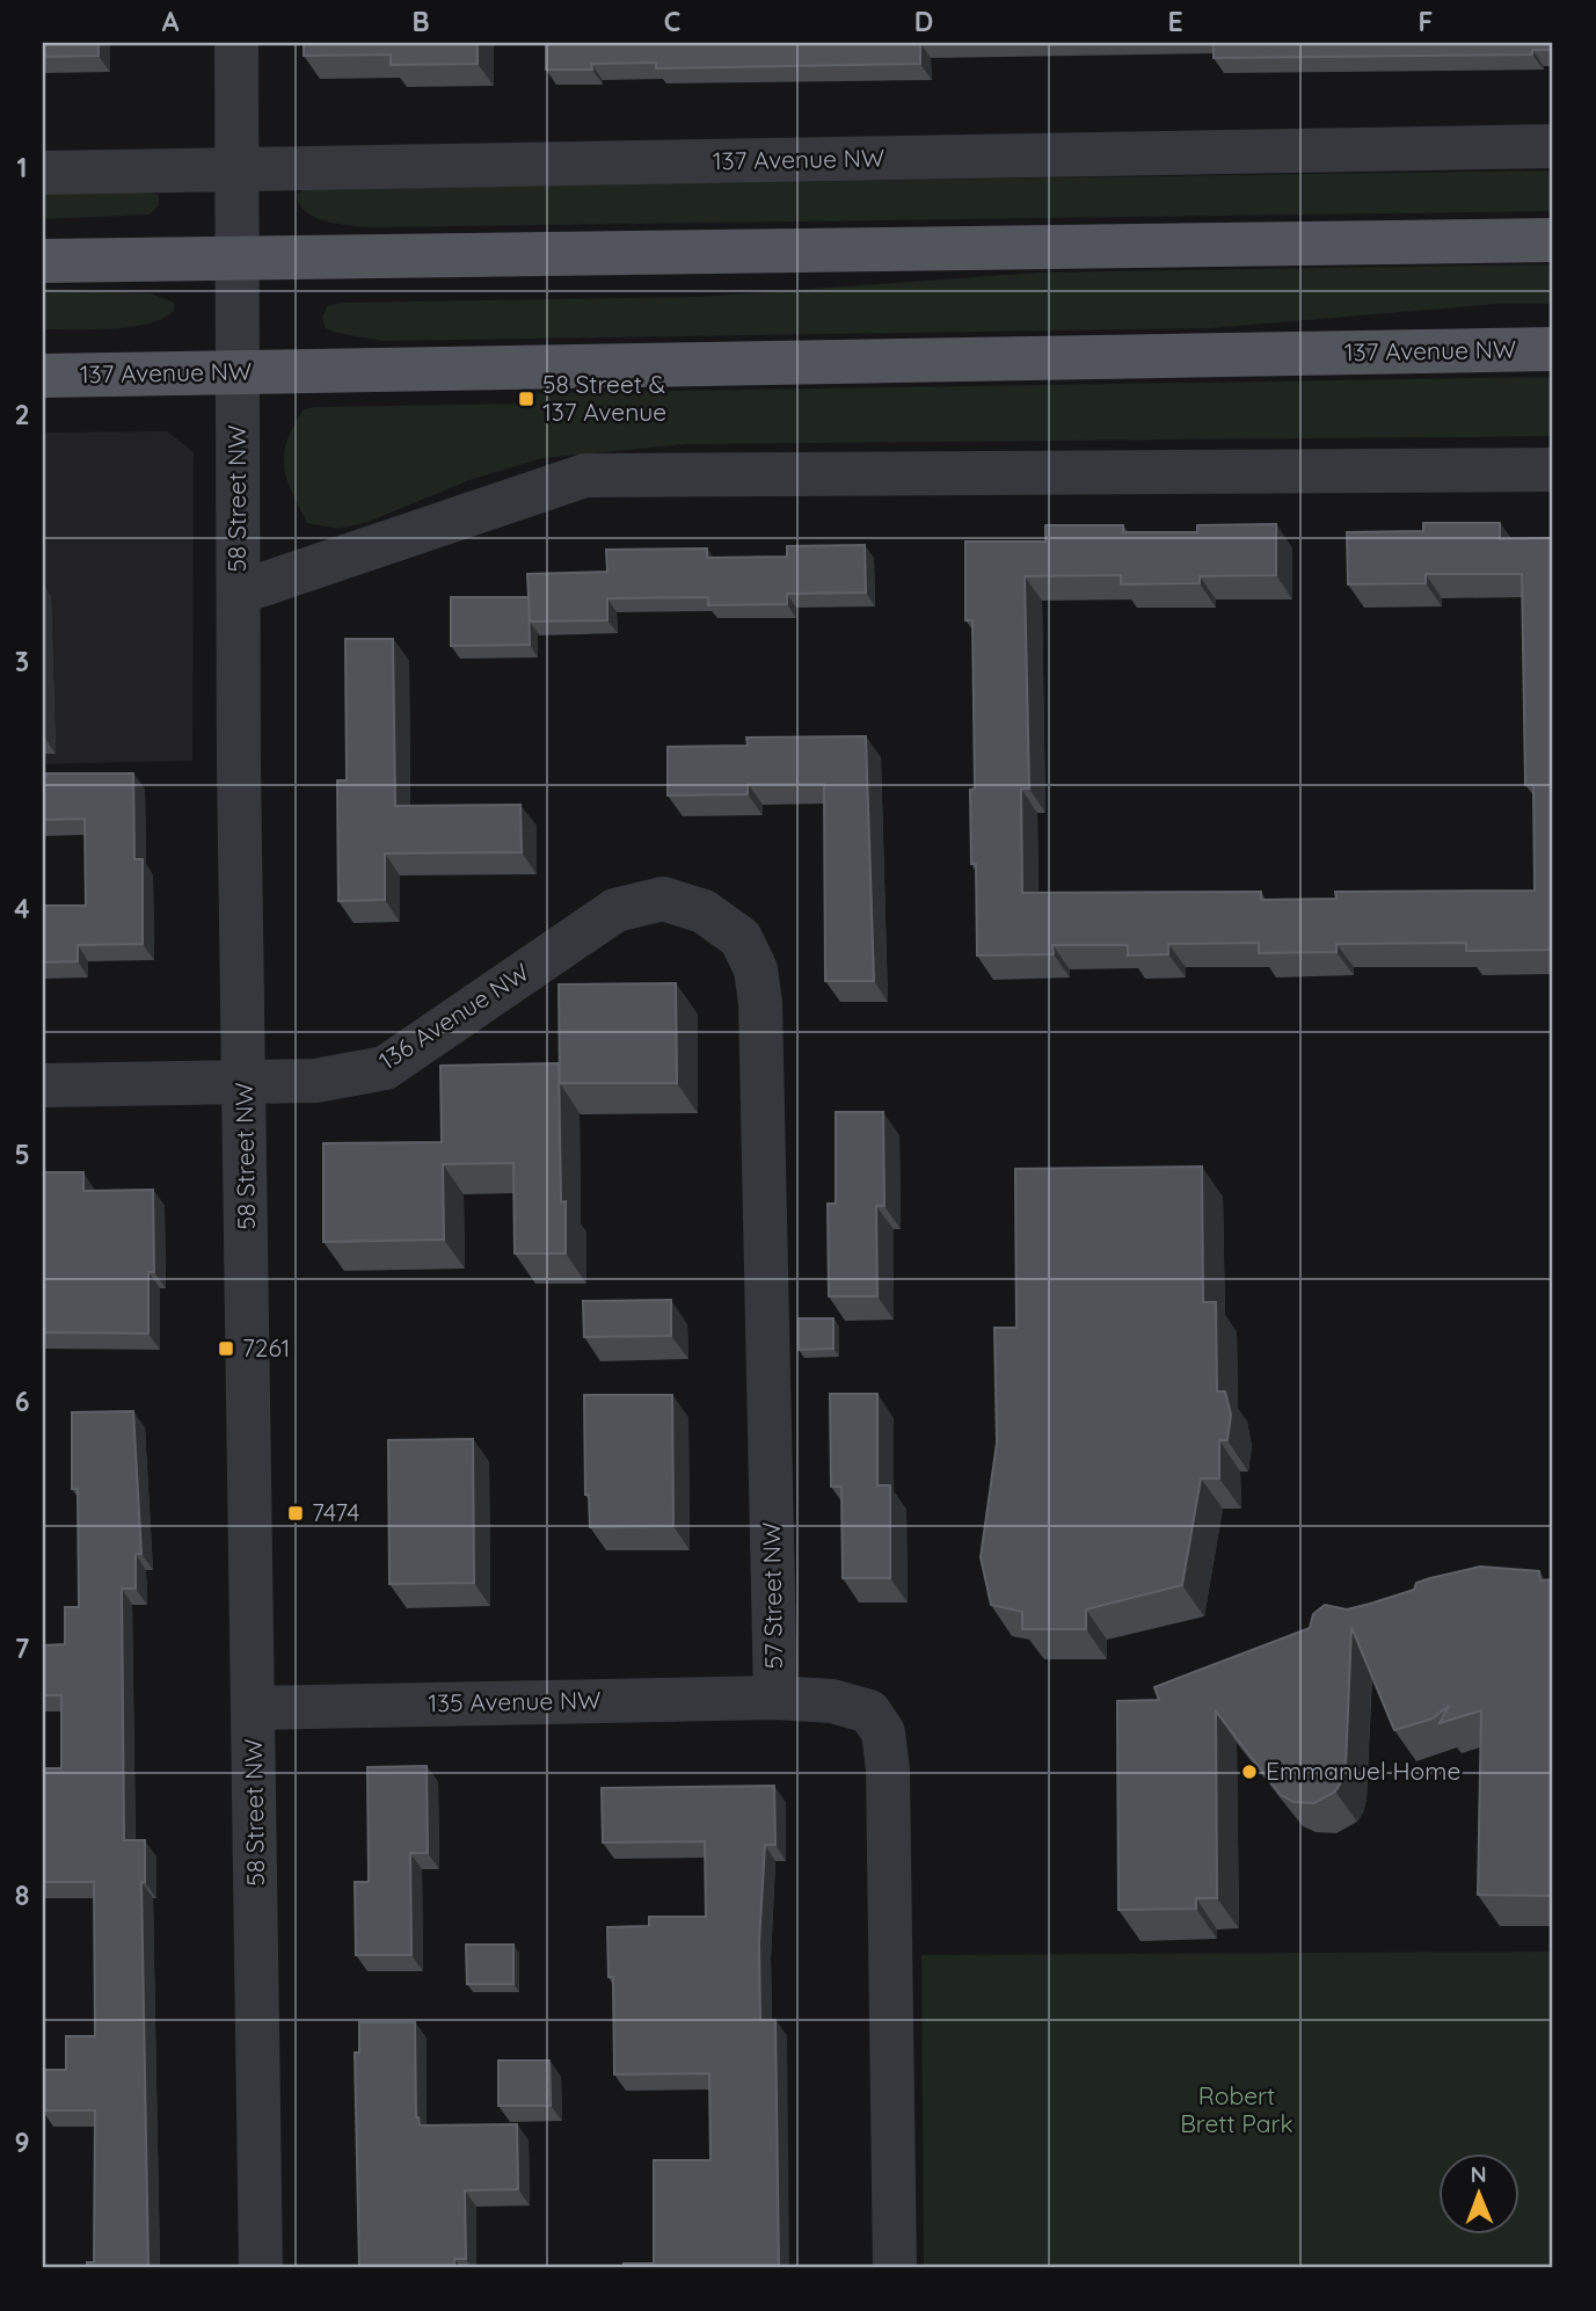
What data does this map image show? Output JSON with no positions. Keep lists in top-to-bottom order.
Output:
{
  "streets": {
    "main road": ["137 Avenue NW"],
    "street": [
      "58 Street NW",
      "136 Avenue NW",
      "57 Street NW",
      "135 Avenue NW"
    ]
  },
  "crossings": [
    ["137 Avenue NW", "58 Street NW"],
    ["58 Street NW", "136 Avenue NW"],
    ["58 Street NW", "135 Avenue NW"],
    ["136 Avenue NW", "57 Street NW"],
    ["57 Street NW", "135 Avenue NW"]
  ],
  "parks": ["Robert Brett Park"],
  "places": {
    "transit": ["58 Street & 137 Avenue", "7261", "7474"],
    "other": ["Emmanuel Home"]
  },
  "north": "top",
  "grid": {
    "columns": [
      "A",
      "B",
      "C",
      "D",
      "E",
      "F"
    ],
    "rows": [
      "1",
      "2",
      "3",
      "4",
      "5",
      "6",
      "7",
      "8",
      "9"
    ]
  }
}
